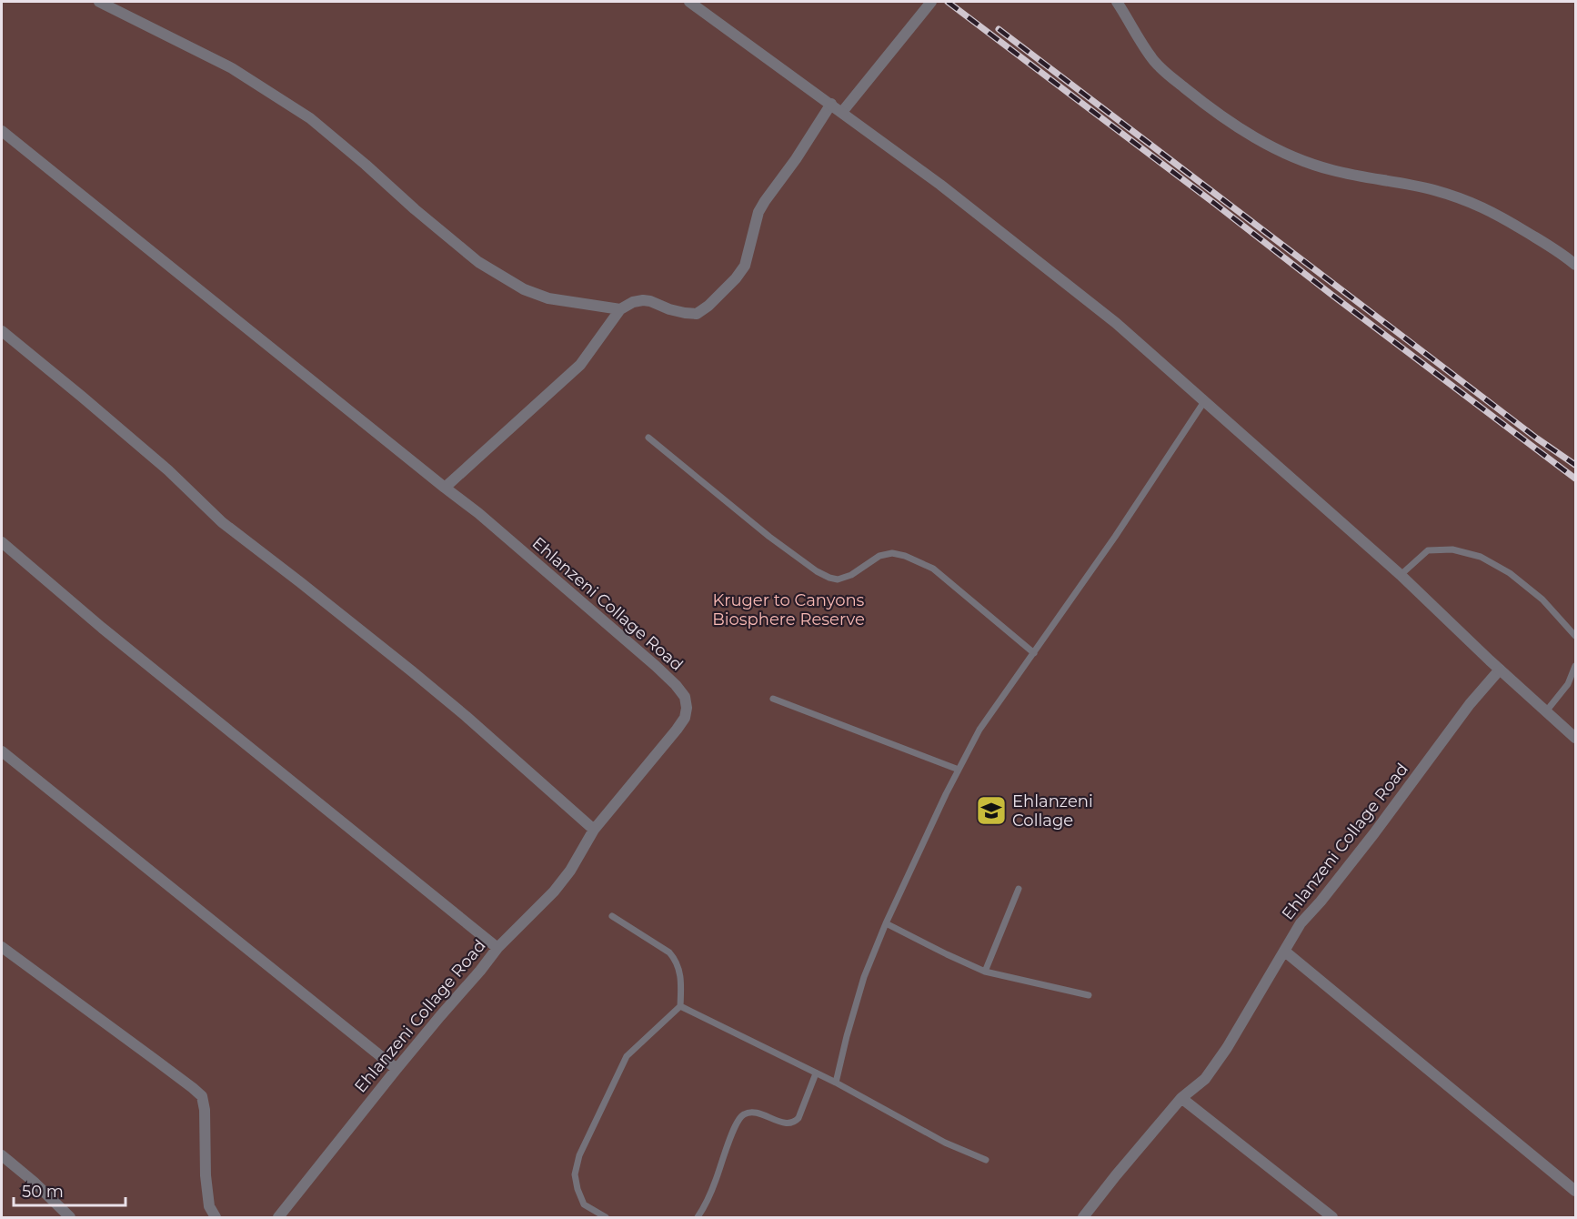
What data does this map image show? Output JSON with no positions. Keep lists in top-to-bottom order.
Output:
{
  "streets": {
    "street": ["Ehlanzeni Collage Road"]
  },
  "parks": ["Kruger to Canyons Biosphere Reserve"],
  "places": {
    "school or university": ["Ehlanzeni Collage"]
  },
  "scale_bar": "50 m"
}
